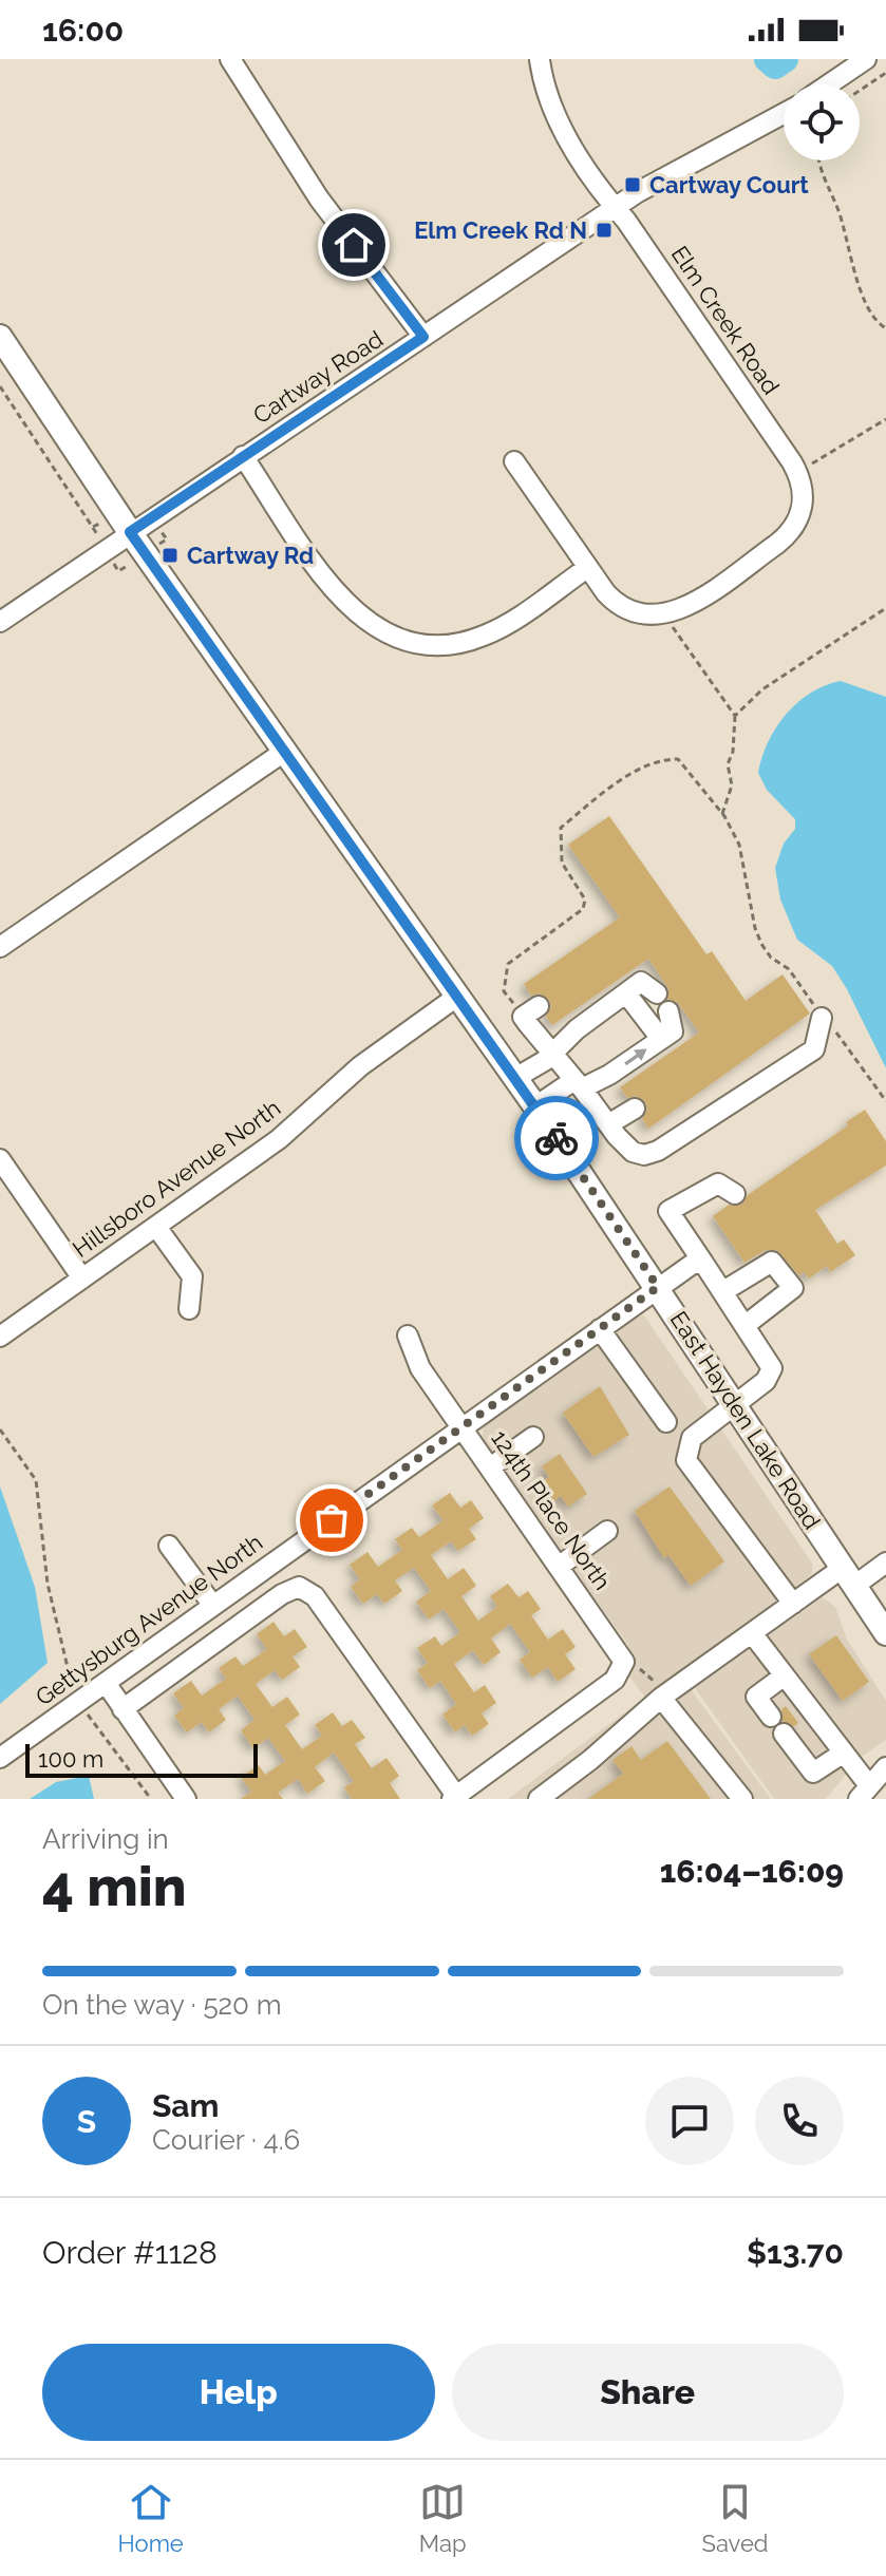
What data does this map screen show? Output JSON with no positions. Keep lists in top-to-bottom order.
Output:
{
  "streets": {
    "main road": ["East Hayden Lake Road"],
    "street": [
      "Elm Creek Road",
      "Cartway Road",
      "Hillsboro Avenue North",
      "124th Place North",
      "Gettysburg Avenue North"
    ]
  },
  "crossings": [
    ["Elm Creek Road", "Cartway Road"],
    ["Cartway Road", "East Hayden Lake Road"],
    ["Hillsboro Avenue North", "East Hayden Lake Road"],
    ["East Hayden Lake Road", "Gettysburg Avenue North"],
    ["124th Place North", "Gettysburg Avenue North"]
  ],
  "places": {
    "transit": ["Cartway Court", "Elm Creek Rd N", "Cartway Rd"]
  },
  "scale_bar": "100 m",
  "page": {
    "status": "16:00",
    "scale": "100 m",
    "heading": ["4 min", "Arriving in", "16:04–16:09"],
    "panel": [
      "Sam",
      "Courier · 4.6",
      "Order #1128",
      "$13.70"
    ],
    "bar": "On the way · 520 m",
    "round": "S",
    "buttons": ["Help", "Share"],
    "tabs": ["Home", "Map", "Saved"]
  }
}
